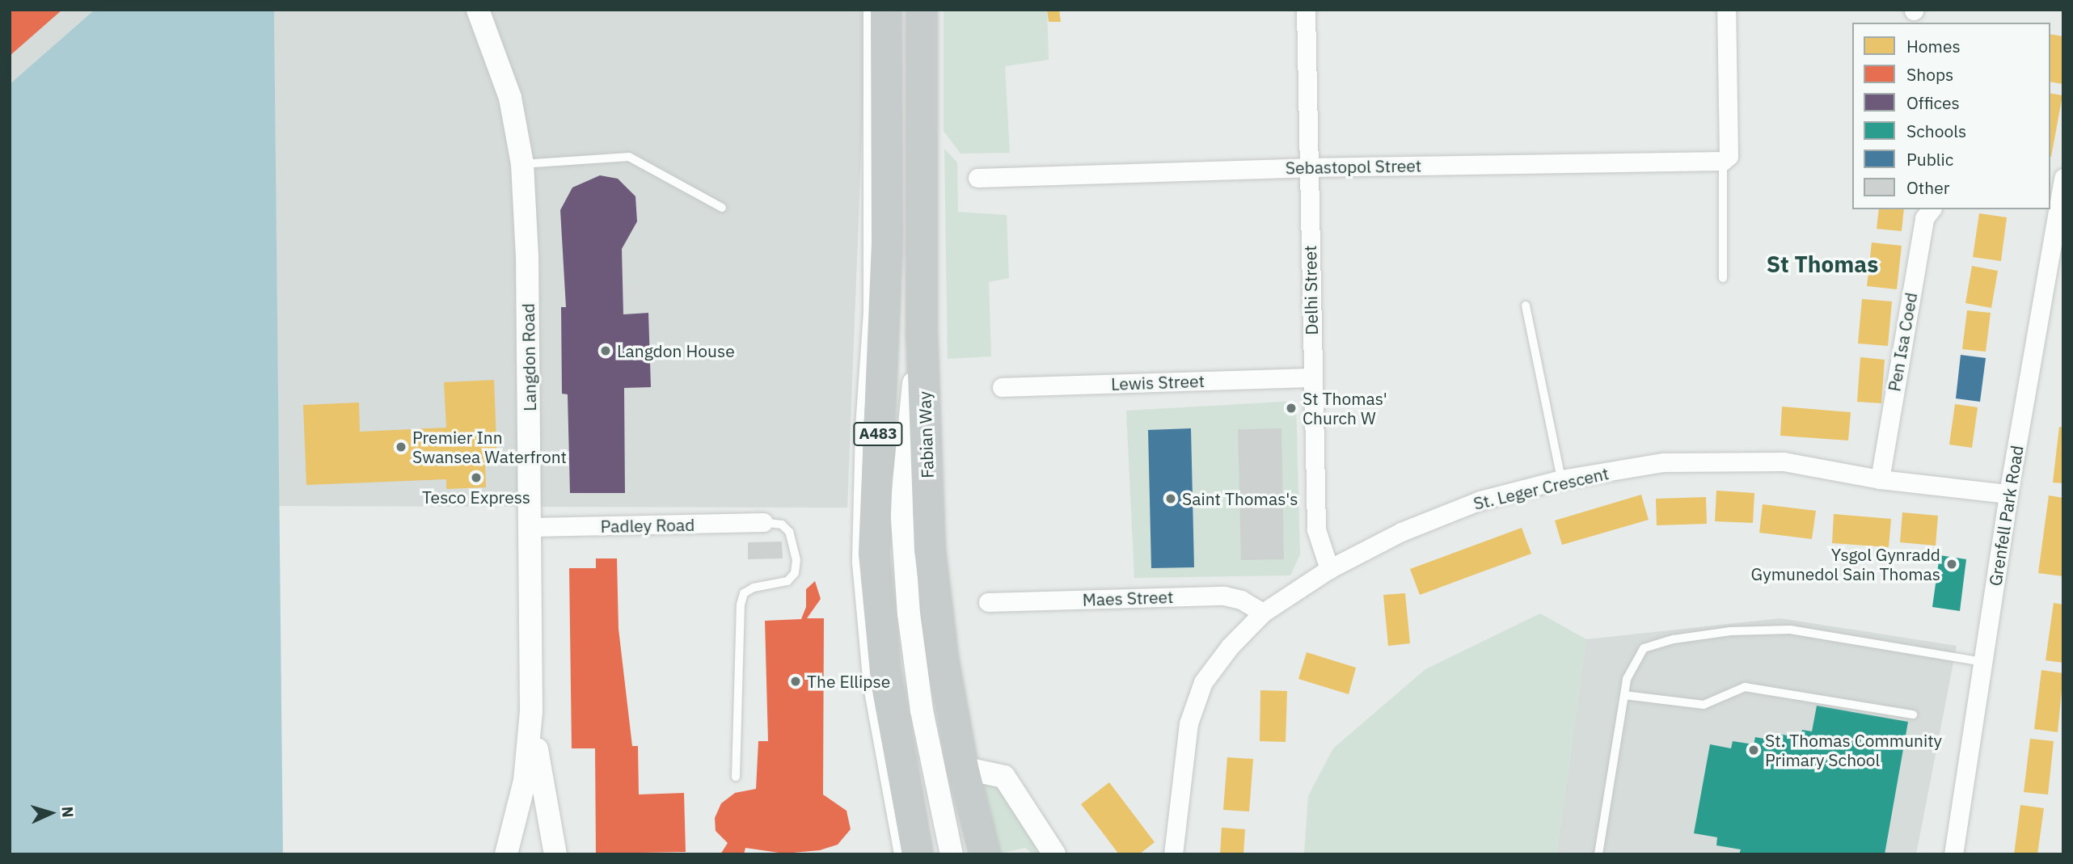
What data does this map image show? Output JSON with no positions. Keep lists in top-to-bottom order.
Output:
{
  "streets": {
    "highway": ["A483", "Fabian Way"],
    "street": [
      "Sebastopol Street",
      "Delhi Street",
      "Pen Isa Coed",
      "Langdon Road",
      "Lewis Street",
      "St. Leger Crescent",
      "Grenfell Park Road",
      "Padley Road",
      "Maes Street"
    ]
  },
  "crossings": [
    ["Sebastopol Street", "Delhi Street"],
    ["Delhi Street", "Lewis Street"],
    ["Delhi Street", "St. Leger Crescent"],
    ["Pen Isa Coed", "St. Leger Crescent"],
    ["Langdon Road", "Padley Road"],
    ["St. Leger Crescent", "Grenfell Park Road"],
    ["St. Leger Crescent", "Maes Street"]
  ],
  "districts": ["St Thomas"],
  "places": [
    "Langdon House",
    "St Thomas' Church W",
    "Premier Inn Swansea Waterfront",
    "Tesco Express",
    "Saint Thomas's",
    "Ysgol Gynradd Gymunedol Sain Thomas",
    "The Ellipse",
    "St. Thomas Community Primary School"
  ],
  "legend": [
    "Homes",
    "Shops",
    "Offices",
    "Schools",
    "Public",
    "Other"
  ],
  "north": "right"
}
